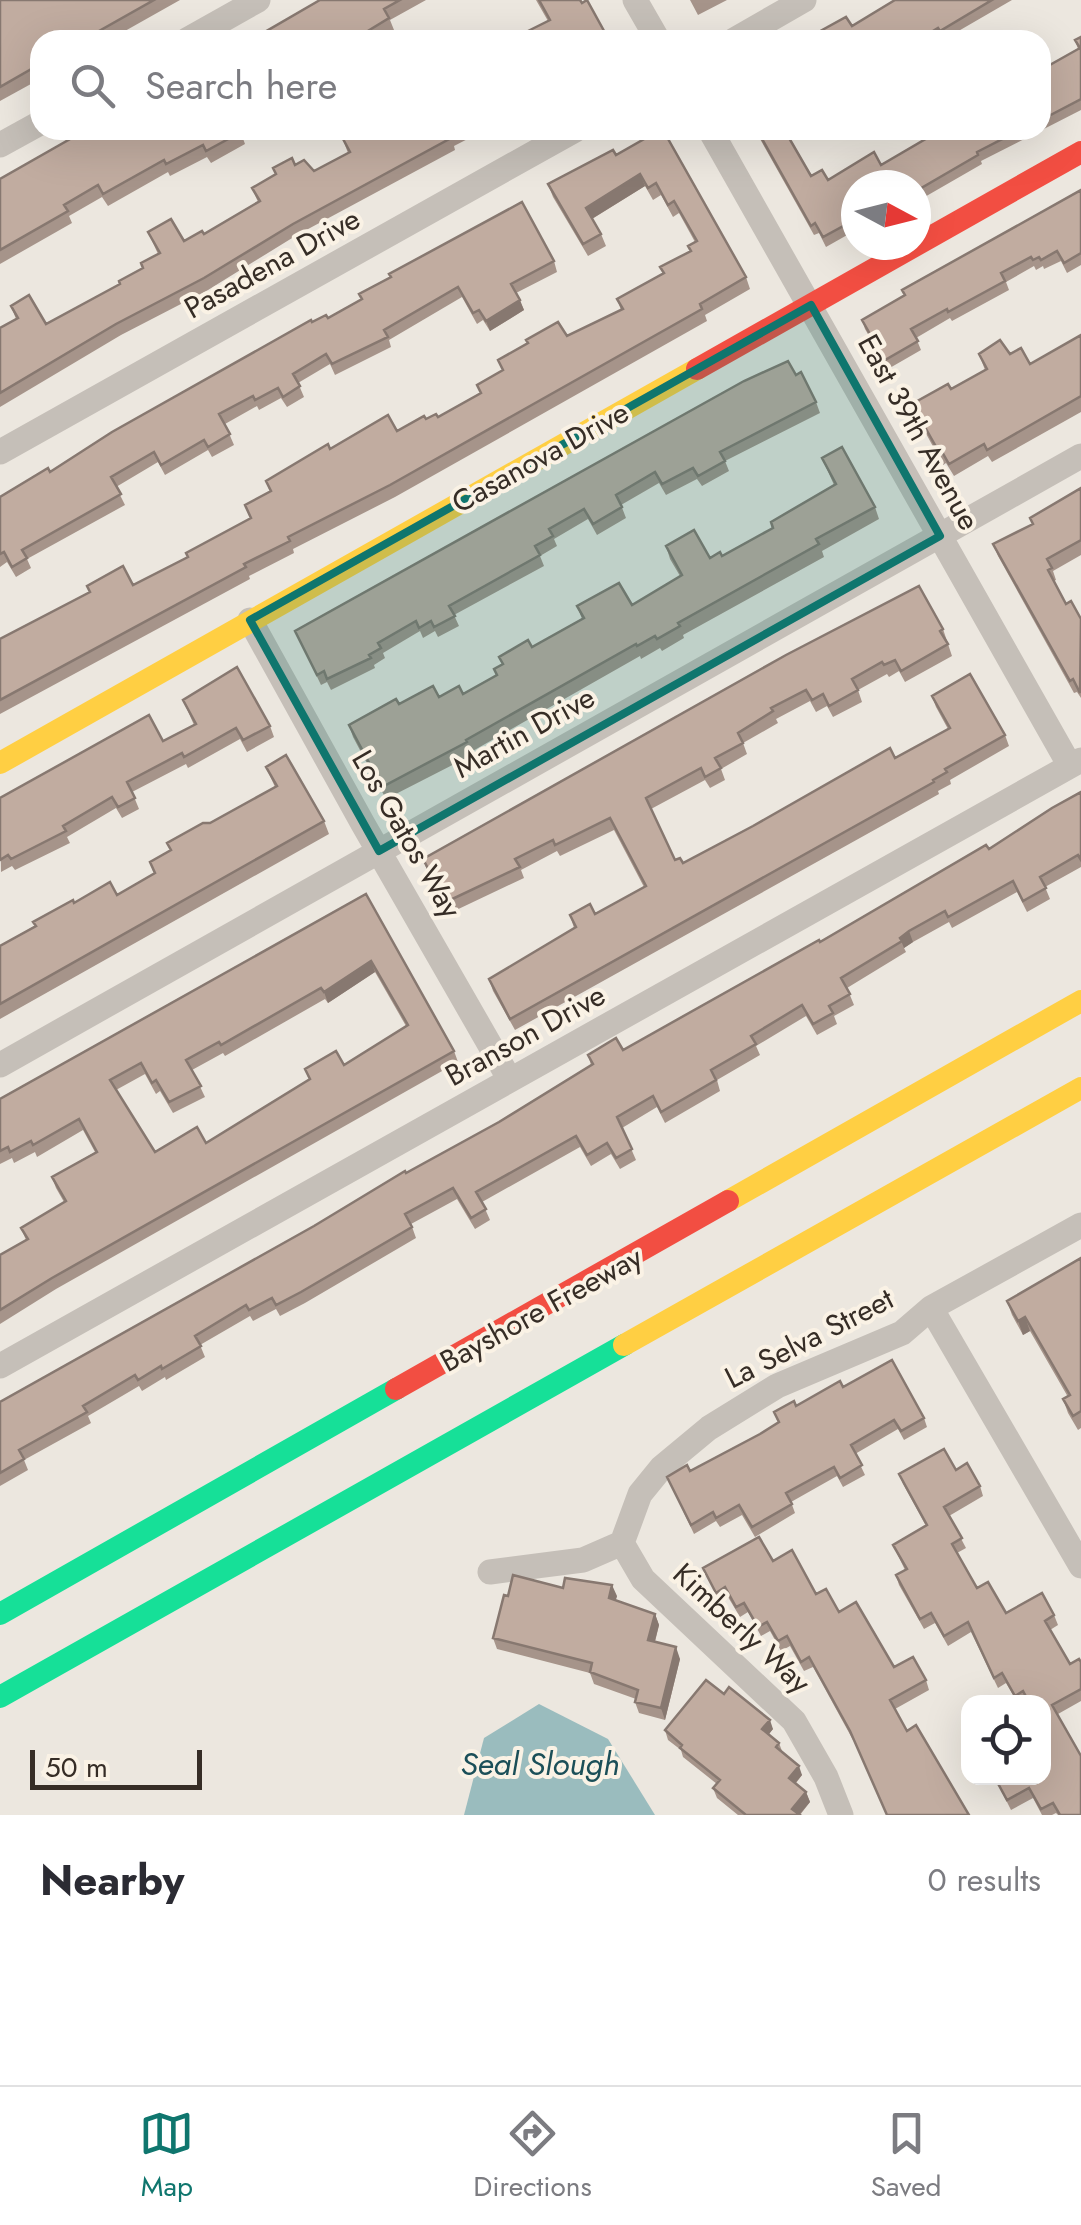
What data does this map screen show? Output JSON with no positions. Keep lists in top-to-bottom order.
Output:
{
  "streets": {
    "main road": ["Casanova Drive", "Bayshore Freeway"],
    "street": [
      "Pasadena Drive",
      "East 39th Avenue",
      "Martin Drive",
      "Los Gatos Way",
      "Branson Drive",
      "La Selva Street",
      "Kimberly Way"
    ]
  },
  "crossings": [
    ["East 39th Avenue", "Casanova Drive"],
    ["East 39th Avenue", "Martin Drive"],
    ["East 39th Avenue", "Branson Drive"],
    ["Casanova Drive", "Los Gatos Way"],
    ["Martin Drive", "Los Gatos Way"],
    ["Los Gatos Way", "Branson Drive"],
    ["La Selva Street", "Kimberly Way"]
  ],
  "water": ["Seal Slough"],
  "scale_bar": "50 m",
  "north": "right",
  "page": {
    "search": "Search here",
    "scale": "50 m",
    "heading": ["Nearby", "0 results"],
    "nav": ["Map", "Directions", "Saved"]
  }
}
